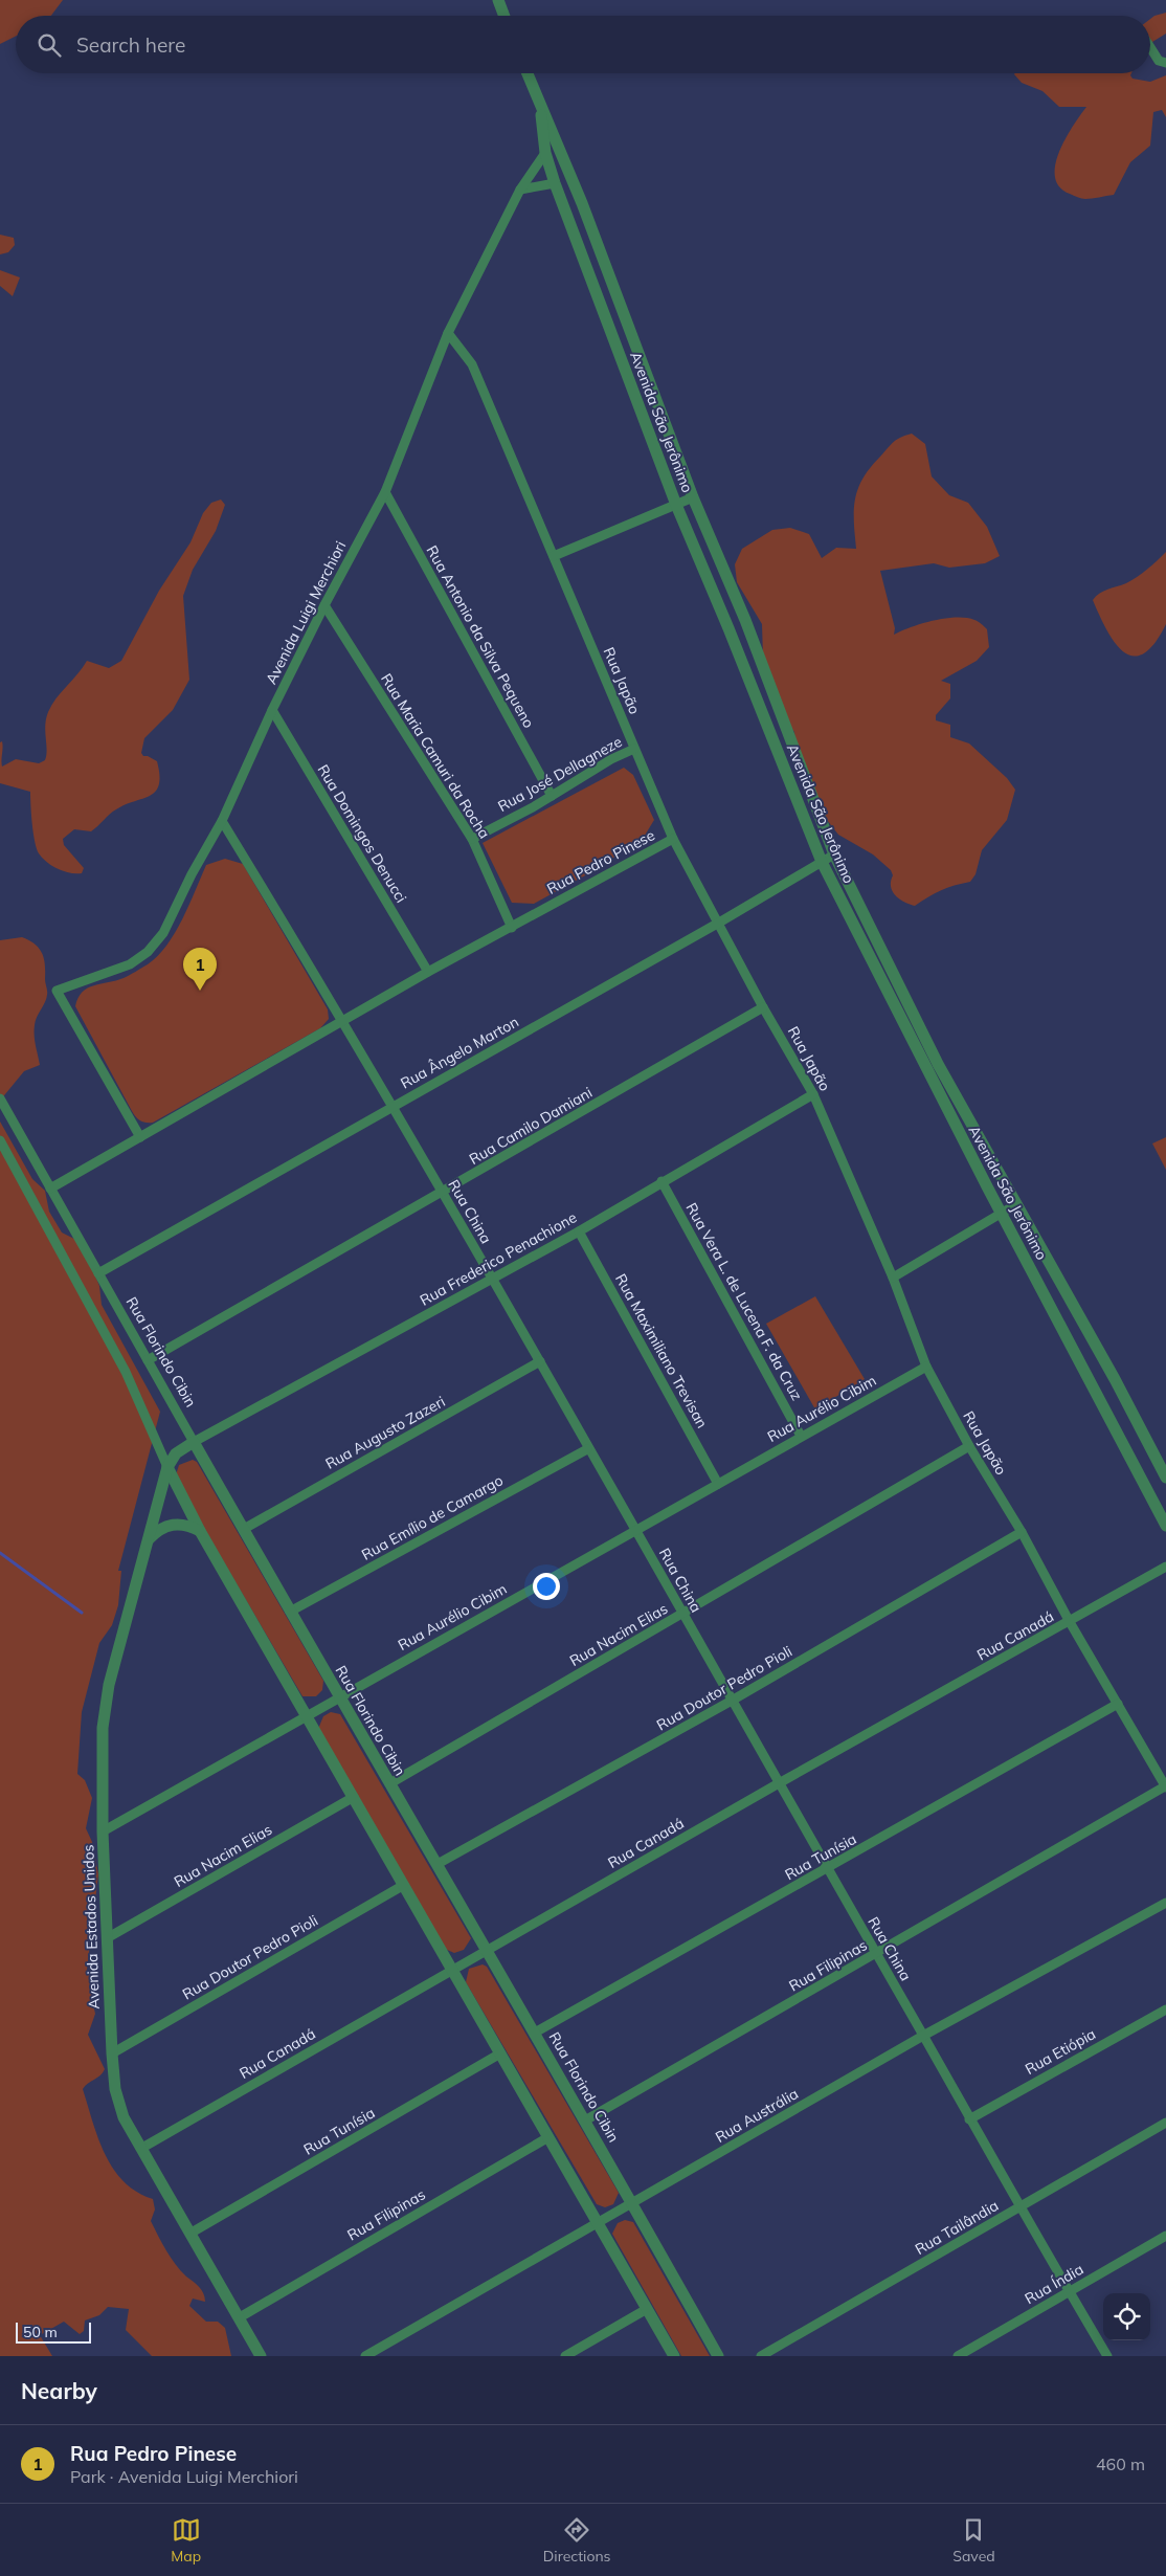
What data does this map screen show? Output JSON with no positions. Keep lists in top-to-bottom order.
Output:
{
  "streets": {
    "street": [
      "Avenida São Jerônimo",
      "Avenida Luigi Merchiori",
      "Rua Antonio da Silva Pequeno",
      "Rua Japão",
      "Rua Maria Camuri da Rocha",
      "Rua José Dellagneze",
      "Rua Domingos Denucci",
      "Rua Pedro Pinese",
      "Rua Ângelo Marton",
      "Rua Camilo Damiani",
      "Rua China",
      "Rua Frederico Penachione",
      "Rua Vera L. de Lucena F. da Cruz",
      "Rua Maximiliano Trevisan",
      "Rua Florindo Cibin",
      "Rua Aurélio Cibim",
      "Rua Augusto Zazeri",
      "Rua Emílio de Camargo",
      "Rua Nacim Elias",
      "Rua Canadá",
      "Rua Doutor Pedro Pioli",
      "Rua Tunísia",
      "Avenida Estados Unidos",
      "Rua Filipinas",
      "Rua Etiópia",
      "Rua Austrália",
      "Rua Tailândia",
      "Rua Índia"
    ]
  },
  "crossings": [
    ["Avenida São Jerônimo", "Avenida Luigi Merchiori"],
    ["Avenida São Jerônimo", "Rua Ângelo Marton"],
    ["Avenida Luigi Merchiori", "Rua Antonio da Silva Pequeno"],
    ["Avenida Luigi Merchiori", "Rua Japão"],
    ["Avenida Luigi Merchiori", "Rua Maria Camuri da Rocha"],
    ["Avenida Luigi Merchiori", "Rua Domingos Denucci"],
    ["Avenida Luigi Merchiori", "Rua Pedro Pinese"],
    ["Avenida Luigi Merchiori", "Rua China"],
    ["Rua Antonio da Silva Pequeno", "Rua José Dellagneze"],
    ["Rua Japão", "Rua José Dellagneze"],
    ["Rua Japão", "Rua Pedro Pinese"],
    ["Rua Japão", "Rua Ângelo Marton"],
    ["Rua Japão", "Rua Camilo Damiani"],
    ["Rua Japão", "Rua Frederico Penachione"],
    ["Rua Japão", "Rua Aurélio Cibim"],
    ["Rua Japão", "Rua Nacim Elias"],
    ["Rua Japão", "Rua Canadá"],
    ["Rua Japão", "Rua Doutor Pedro Pioli"],
    ["Rua Japão", "Rua Tunísia"],
    ["Rua Japão", "Rua Filipinas"],
    ["Rua Maria Camuri da Rocha", "Rua José Dellagneze"],
    ["Rua Maria Camuri da Rocha", "Rua Pedro Pinese"],
    ["Rua Domingos Denucci", "Rua Pedro Pinese"],
    ["Rua Pedro Pinese", "Rua China"],
    ["Rua Pedro Pinese", "Rua Florindo Cibin"],
    ["Rua Ângelo Marton", "Rua China"],
    ["Rua Ângelo Marton", "Rua Florindo Cibin"],
    ["Rua Camilo Damiani", "Rua China"],
    ["Rua Camilo Damiani", "Rua Florindo Cibin"],
    ["Rua China", "Rua Frederico Penachione"],
    ["Rua China", "Rua Aurélio Cibim"],
    ["Rua China", "Rua Augusto Zazeri"],
    ["Rua China", "Rua Emílio de Camargo"],
    ["Rua China", "Rua Nacim Elias"],
    ["Rua China", "Rua Canadá"],
    ["Rua China", "Rua Doutor Pedro Pioli"],
    ["Rua China", "Rua Tunísia"],
    ["Rua China", "Rua Filipinas"],
    ["Rua China", "Rua Etiópia"],
    ["Rua China", "Rua Austrália"],
    ["Rua China", "Rua Tailândia"],
    ["Rua China", "Rua Índia"],
    ["Rua Frederico Penachione", "Rua Vera L. de Lucena F. da Cruz"],
    ["Rua Frederico Penachione", "Rua Maximiliano Trevisan"],
    ["Rua Frederico Penachione", "Rua Florindo Cibin"],
    ["Rua Vera L. de Lucena F. da Cruz", "Rua Aurélio Cibim"],
    ["Rua Maximiliano Trevisan", "Rua Aurélio Cibim"],
    ["Rua Florindo Cibin", "Rua Aurélio Cibim"],
    ["Rua Florindo Cibin", "Rua Augusto Zazeri"],
    ["Rua Florindo Cibin", "Rua Emílio de Camargo"],
    ["Rua Florindo Cibin", "Rua Nacim Elias"],
    ["Rua Florindo Cibin", "Rua Canadá"],
    ["Rua Florindo Cibin", "Rua Doutor Pedro Pioli"],
    ["Rua Florindo Cibin", "Rua Tunísia"],
    ["Rua Florindo Cibin", "Rua Filipinas"],
    ["Rua Florindo Cibin", "Rua Austrália"],
    ["Rua Aurélio Cibim", "Avenida Estados Unidos"],
    ["Rua Nacim Elias", "Avenida Estados Unidos"],
    ["Rua Canadá", "Avenida Estados Unidos"],
    ["Rua Doutor Pedro Pioli", "Avenida Estados Unidos"],
    ["Rua Tunísia", "Avenida Estados Unidos"],
    ["Avenida Estados Unidos", "Rua Filipinas"]
  ],
  "scale_bar": "50 m",
  "page": {
    "search": "Search here",
    "pins": "1",
    "scale": "50 m",
    "heading": "Nearby",
    "list": [
      {
        "mark": "1",
        "name": "Rua Pedro Pinese",
        "note": "Park · Avenida Luigi Merchiori",
        "value": "460 m"
      }
    ],
    "nav": ["Map", "Directions", "Saved"]
  }
}
